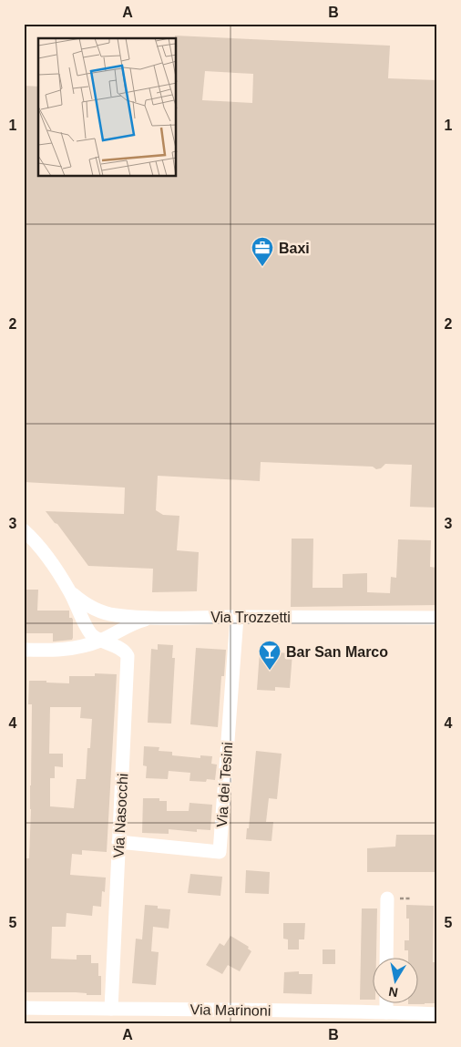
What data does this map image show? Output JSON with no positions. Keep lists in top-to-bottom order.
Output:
{
  "streets": {
    "street": [
      "Via Trozzetti",
      "Via dei Tesini",
      "Via Nasocchi",
      "Via Marinoni"
    ]
  },
  "crossings": [
    ["Via Trozzetti", "Via dei Tesini"],
    ["Via Trozzetti", "Via Nasocchi"],
    ["Via dei Tesini", "Via Nasocchi"],
    ["Via Nasocchi", "Via Marinoni"]
  ],
  "places": {
    "office": ["Baxi"],
    "bar": ["Bar San Marco"]
  },
  "north": "bottom",
  "grid": {
    "columns": ["A", "B"],
    "rows": [
      "1",
      "2",
      "3",
      "4",
      "5"
    ]
  }
}
